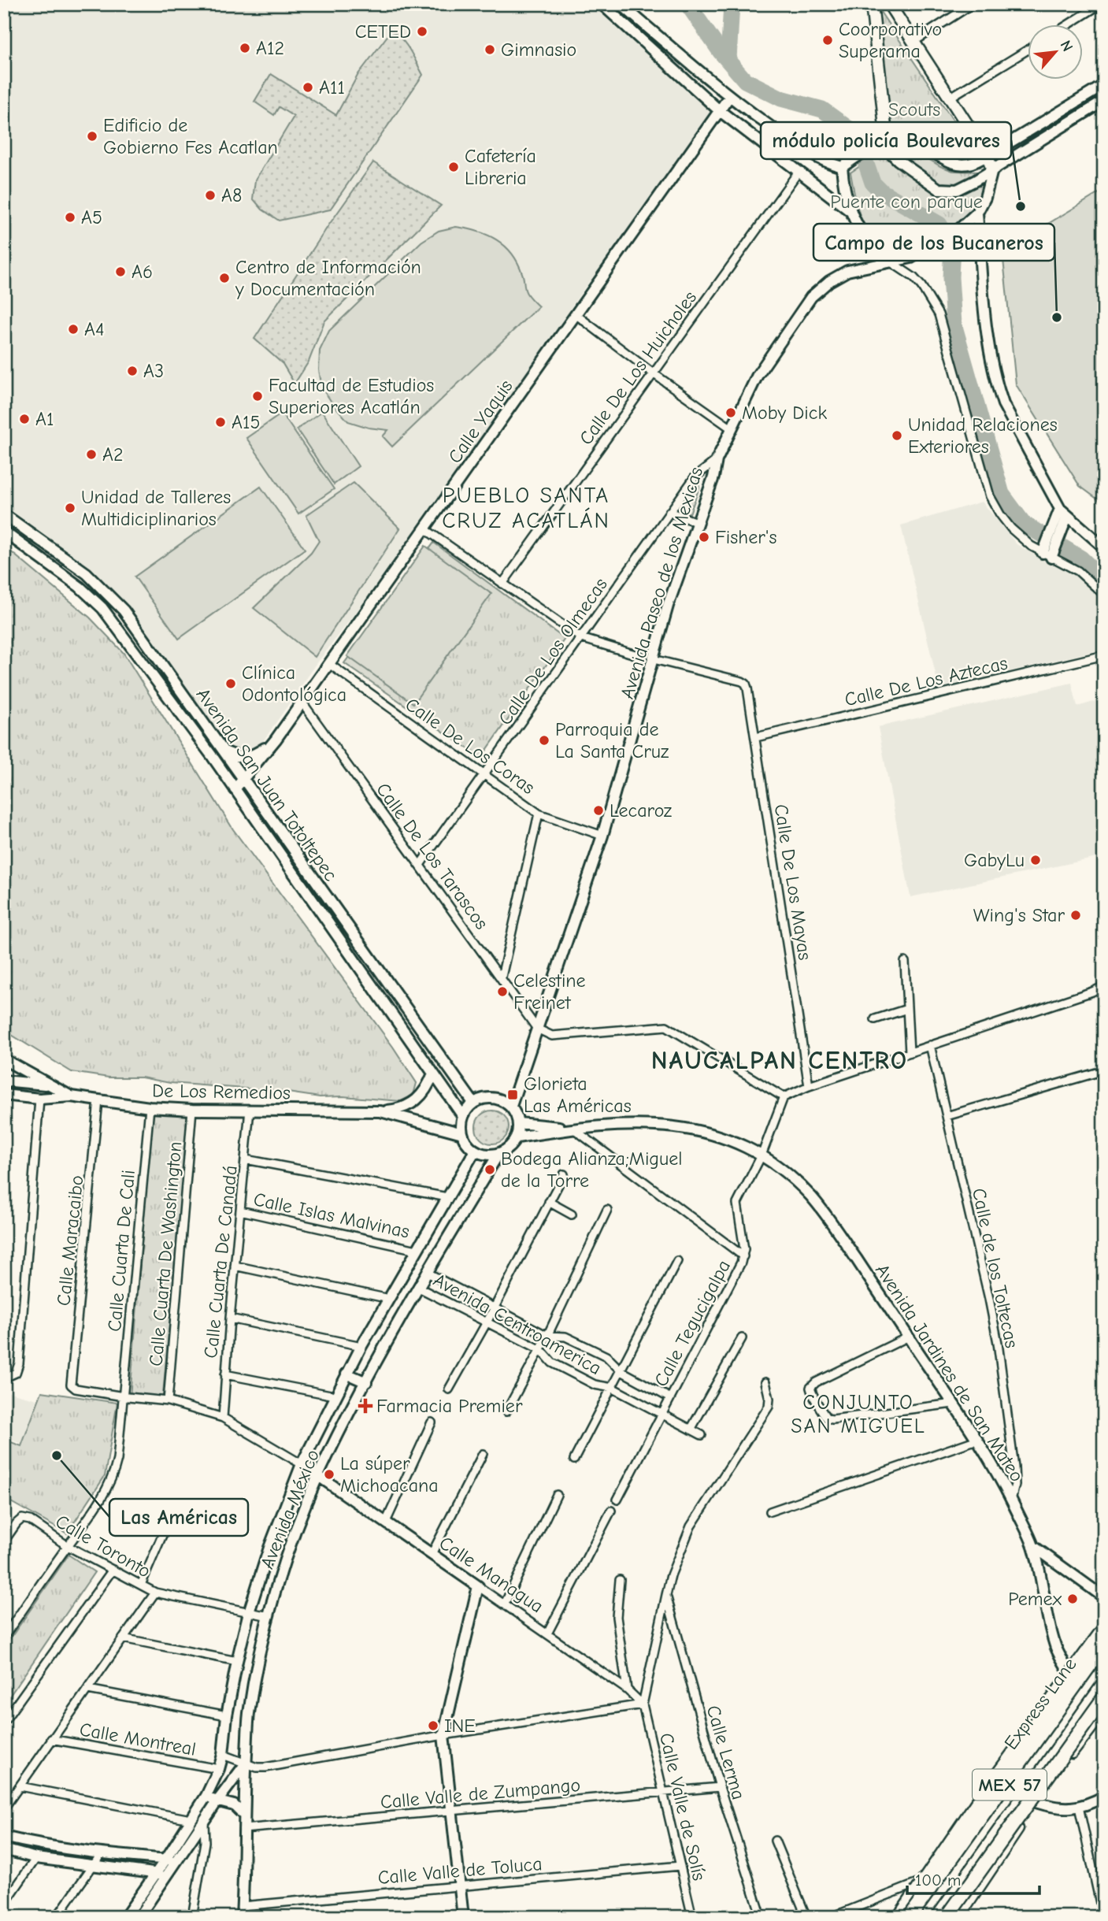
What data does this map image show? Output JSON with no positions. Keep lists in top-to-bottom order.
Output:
{
  "streets": {
    "highway": ["Express Lane", "MEX 57"],
    "main road": [
      "Calle Yaquis",
      "Avenida Paseo de los Mexicas",
      "Avenida San Juan Totoltepec",
      "De Los Remedios",
      "Avenida Jardines de San Mateo",
      "Avenida México",
      "Calle Managua"
    ],
    "street": [
      "Calle De Los Huicholes",
      "Calle De Los Olmecas",
      "Calle De Los Aztecas",
      "Calle De Los Coras",
      "Calle De Los Tarascos",
      "Calle De Los Mayas",
      "Calle Islas Malvinas",
      "Calle Maracaibo",
      "Calle Cuarta De Cali",
      "Calle Cuarta De Washington",
      "Calle Cuarta De Canadá",
      "Calle de los Toltecas",
      "Calle Tegucigalpa",
      "Avenida Centroamerica",
      "Calle Toronto",
      "Calle Montreal",
      "Calle Lerma",
      "Calle Valle de Zumpango",
      "Calle Valle de Solís",
      "Calle Valle de Toluca"
    ]
  },
  "crossings": [
    ["Calle Yaquis", "Calle De Los Coras"],
    ["Calle Yaquis", "Avenida San Juan Totoltepec"],
    ["Calle Yaquis", "Calle De Los Tarascos"],
    ["Avenida Paseo de los Mexicas", "Calle De Los Olmecas"],
    ["Avenida Paseo de los Mexicas", "Calle De Los Coras"],
    ["Avenida Paseo de los Mexicas", "Avenida San Juan Totoltepec"],
    ["Avenida Paseo de los Mexicas", "Calle De Los Tarascos"],
    ["Avenida Paseo de los Mexicas", "Calle De Los Mayas"],
    ["Avenida Paseo de los Mexicas", "De Los Remedios"],
    ["Avenida Paseo de los Mexicas", "Avenida México"],
    ["Calle De Los Olmecas", "Calle De Los Coras"],
    ["Calle De Los Olmecas", "Calle De Los Tarascos"],
    ["Calle De Los Aztecas", "Calle De Los Mayas"],
    ["Avenida San Juan Totoltepec", "De Los Remedios"],
    ["Avenida San Juan Totoltepec", "Avenida México"],
    ["De Los Remedios", "Calle Maracaibo"],
    ["De Los Remedios", "Calle Cuarta De Cali"],
    ["De Los Remedios", "Calle Cuarta De Washington"],
    ["De Los Remedios", "Calle Cuarta De Canadá"],
    ["De Los Remedios", "Avenida México"],
    ["Calle Islas Malvinas", "Calle Cuarta De Canadá"],
    ["Calle Islas Malvinas", "Avenida México"],
    ["Calle Maracaibo", "Calle Cuarta De Cali"],
    ["Calle Cuarta De Cali", "Calle Toronto"],
    ["Calle de los Toltecas", "Avenida Jardines de San Mateo"],
    ["Calle Tegucigalpa", "Avenida Centroamerica"],
    ["Calle Tegucigalpa", "Avenida Jardines de San Mateo"],
    ["Avenida Centroamerica", "Avenida México"],
    ["Avenida México", "Calle Toronto"],
    ["Avenida México", "Calle Managua"],
    ["Avenida México", "Calle Montreal"],
    ["Avenida México", "Calle Valle de Zumpango"],
    ["Avenida México", "Calle Valle de Toluca"],
    ["Calle Managua", "Calle Valle de Solís"],
    ["Calle Lerma", "Calle Valle de Zumpango"],
    ["Calle Valle de Zumpango", "Calle Valle de Solís"],
    ["Calle Valle de Solís", "Calle Valle de Toluca"]
  ],
  "districts": ["PUEBLO SANTA CRUZ ACATLÁN", "NAUCALPAN CENTRO", "CONJUNTO SAN MIGUEL"],
  "parks": ["Scouts", "Puente con parque"],
  "places": {
    "other": [
      "CETED",
      "Coorporativo Superama",
      "A12",
      "Gimnasio",
      "A11",
      "Edificio de Gobierno Fes Acatlan",
      "Cafetería Libreria",
      "A8",
      "módulo policía Boulevares",
      "A5",
      "A6",
      "Centro de Información y Documentación",
      "Campo de los Bucaneros",
      "A4",
      "A3",
      "Facultad de Estudios Superiores Acatlán",
      "Moby Dick",
      "A1",
      "A15",
      "Unidad Relaciones Exteriores",
      "A2",
      "Unidad de Talleres Multidiciplinarios",
      "Fisher's",
      "Clínica Odontológica",
      "Parroquia de La Santa Cruz",
      "Lecaroz",
      "GabyLu",
      "Wing's Star",
      "Celestine Freinet",
      "Bodega Alianza;Miguel de la Torre",
      "Las Américas",
      "La súper Michoacana",
      "Pemex",
      "INE"
    ],
    "transit": ["Glorieta Las Américas"],
    "health": ["Farmacia Premier"]
  },
  "scale_bar": "100 m",
  "north": "top right"
}
